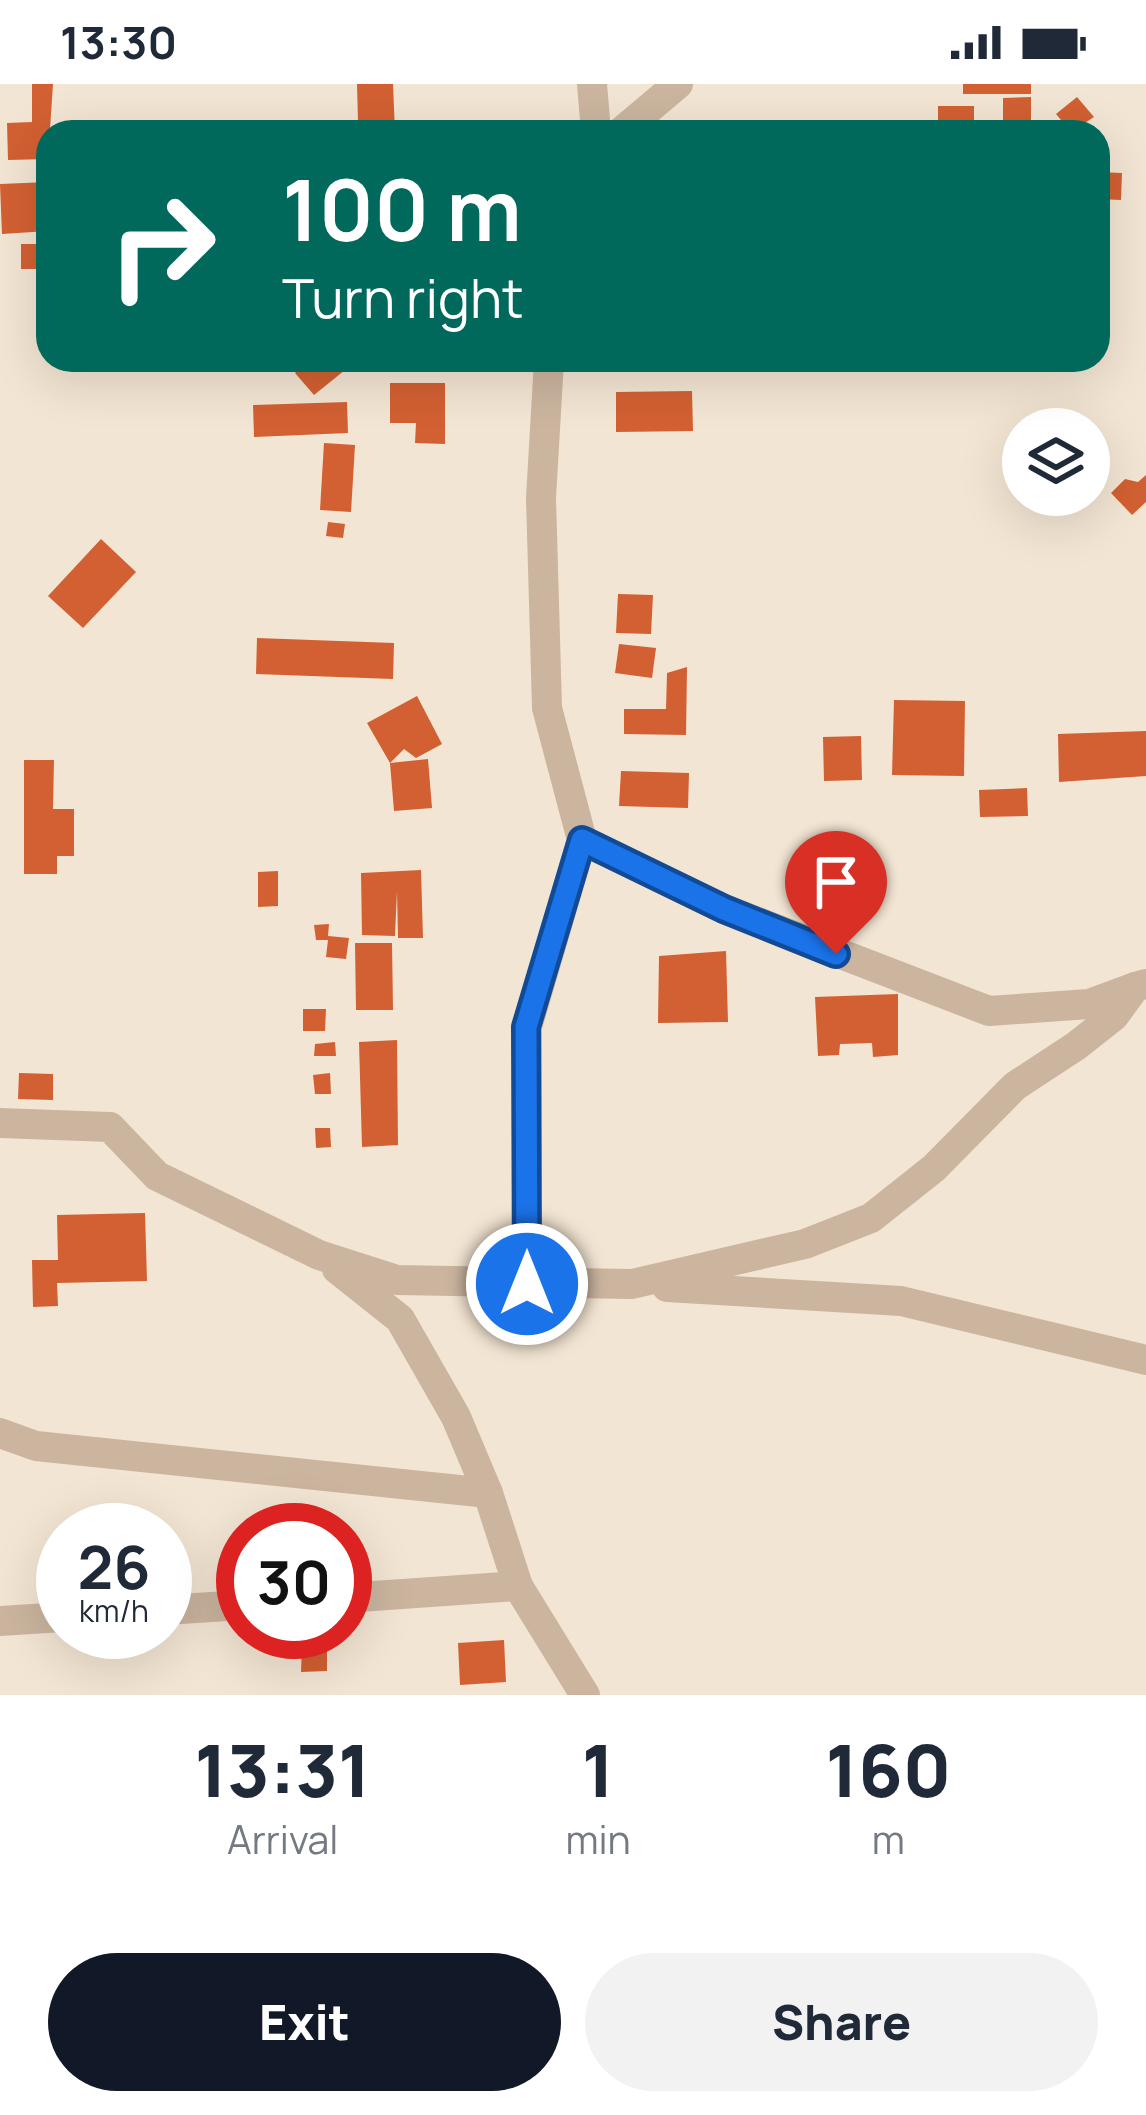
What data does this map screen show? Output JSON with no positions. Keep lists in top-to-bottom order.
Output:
{
  "page": {
    "status": "13:30",
    "turn": ["100 m", "Turn right"],
    "speed": "26 km/h",
    "limit": "30",
    "eta": [
      "13:31",
      "Arrival",
      "1",
      "min",
      "160",
      "m"
    ],
    "buttons": ["Exit", "Share"]
  }
}
